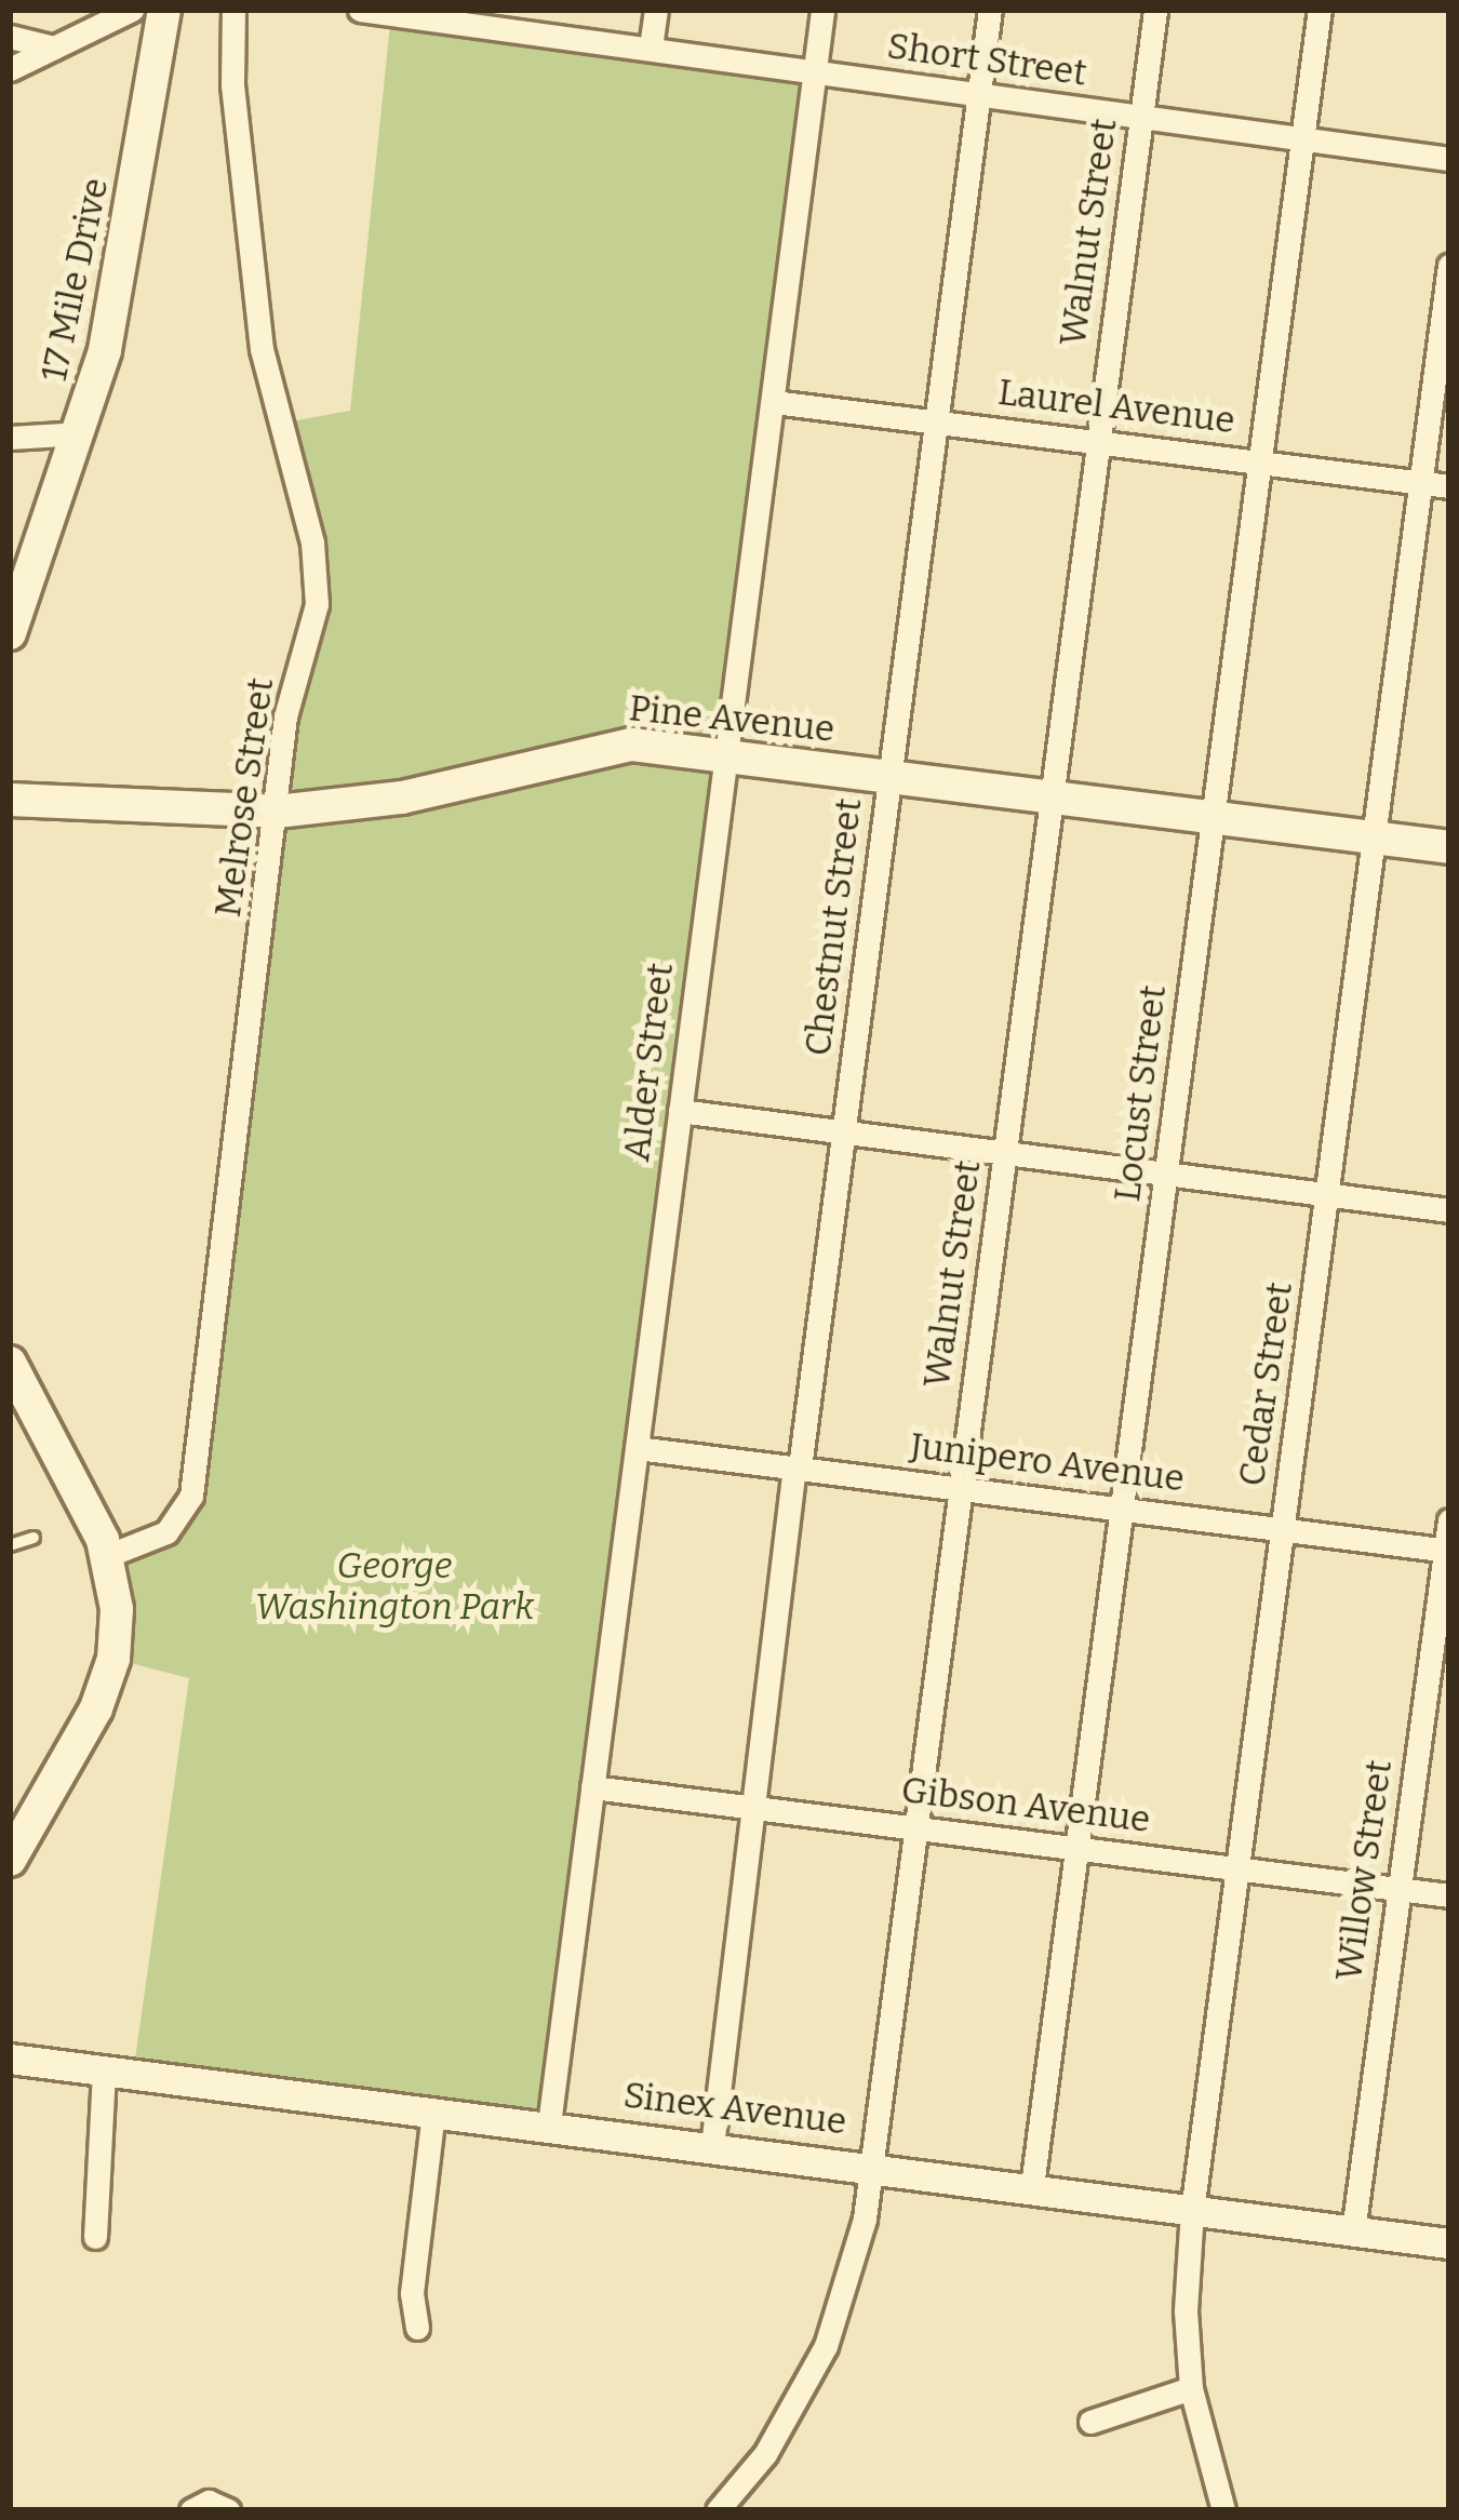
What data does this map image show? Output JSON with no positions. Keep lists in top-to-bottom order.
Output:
{
  "streets": {
    "main road": ["17 Mile Drive", "Pine Avenue"],
    "street": [
      "Short Street",
      "Walnut Street",
      "Laurel Avenue",
      "Melrose Street",
      "Chestnut Street",
      "Alder Street",
      "Locust Street",
      "Cedar Street",
      "Junipero Avenue",
      "Gibson Avenue",
      "Willow Street",
      "Sinex Avenue"
    ]
  },
  "crossings": [
    ["Short Street", "Walnut Street"],
    ["Short Street", "Chestnut Street"],
    ["Short Street", "Alder Street"],
    ["Short Street", "Locust Street"],
    ["Walnut Street", "Laurel Avenue"],
    ["Walnut Street", "Pine Avenue"],
    ["Walnut Street", "Junipero Avenue"],
    ["Walnut Street", "Gibson Avenue"],
    ["Walnut Street", "Sinex Avenue"],
    ["Laurel Avenue", "Chestnut Street"],
    ["Laurel Avenue", "Alder Street"],
    ["Laurel Avenue", "Locust Street"],
    ["Laurel Avenue", "Cedar Street"],
    ["Pine Avenue", "Melrose Street"],
    ["Pine Avenue", "Chestnut Street"],
    ["Pine Avenue", "Alder Street"],
    ["Pine Avenue", "Locust Street"],
    ["Pine Avenue", "Cedar Street"],
    ["Chestnut Street", "Junipero Avenue"],
    ["Chestnut Street", "Gibson Avenue"],
    ["Chestnut Street", "Sinex Avenue"],
    ["Alder Street", "Junipero Avenue"],
    ["Alder Street", "Gibson Avenue"],
    ["Alder Street", "Sinex Avenue"],
    ["Locust Street", "Junipero Avenue"],
    ["Locust Street", "Gibson Avenue"],
    ["Locust Street", "Sinex Avenue"],
    ["Cedar Street", "Junipero Avenue"],
    ["Cedar Street", "Gibson Avenue"],
    ["Cedar Street", "Sinex Avenue"],
    ["Junipero Avenue", "Willow Street"],
    ["Gibson Avenue", "Willow Street"],
    ["Willow Street", "Sinex Avenue"]
  ],
  "parks": ["George Washington Park"]
}
